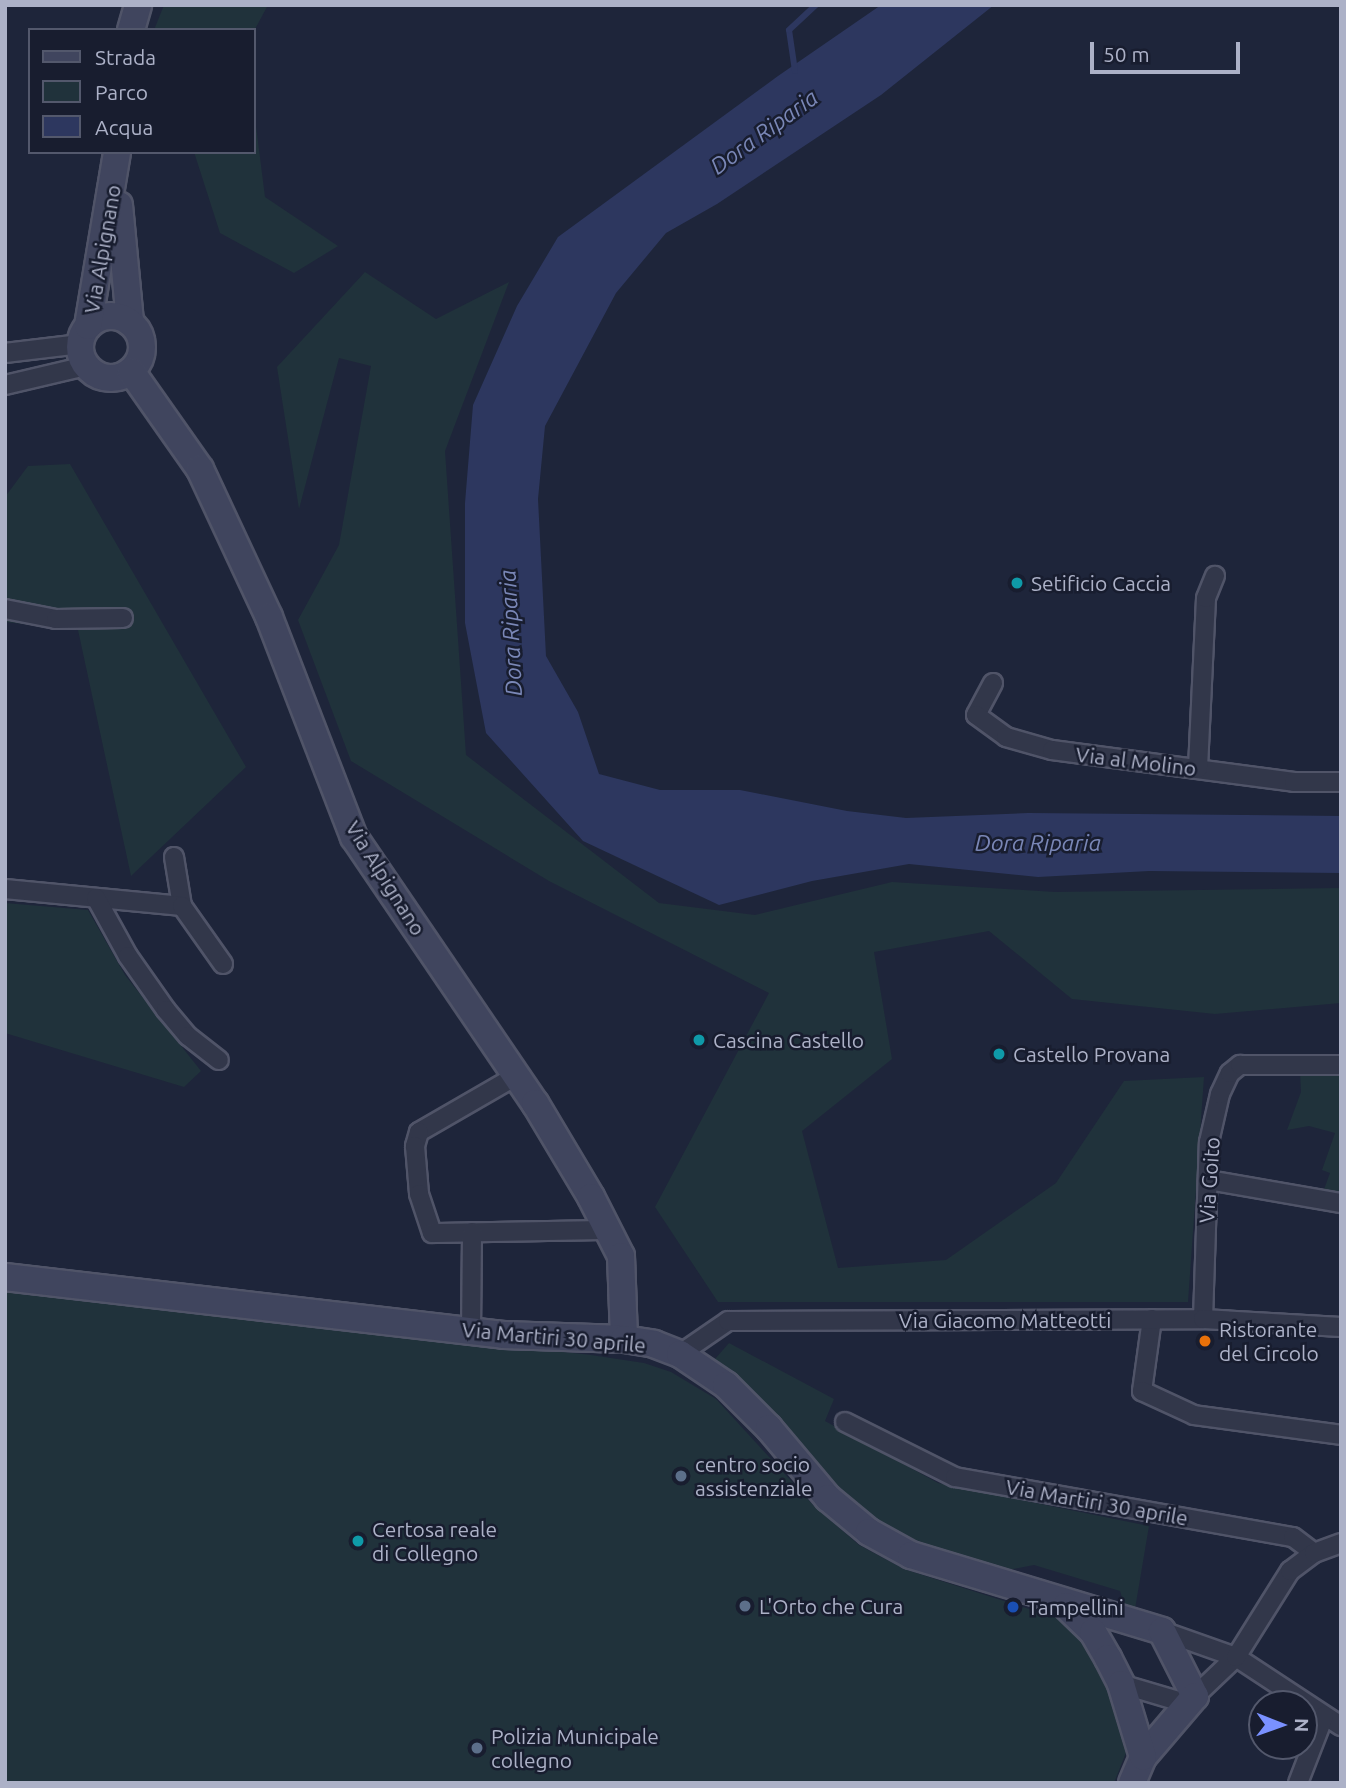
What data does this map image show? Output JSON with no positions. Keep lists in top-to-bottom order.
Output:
{
  "streets": {
    "street": [
      "Via Alpignano",
      "Via al Molino",
      "Via Goito",
      "Via Giacomo Matteotti",
      "Via Martiri 30 aprile"
    ]
  },
  "crossings": [
    ["Via Alpignano", "Via Martiri 30 aprile"],
    ["Via Goito", "Via Giacomo Matteotti"],
    ["Via Giacomo Matteotti", "Via Martiri 30 aprile"]
  ],
  "water": ["Dora Riparia"],
  "places": [
    "Setificio Caccia",
    "Cascina Castello",
    "Castello Provana",
    "Ristorante del Circolo",
    "centro socio assistenziale",
    "Certosa reale di Collegno",
    "L'Orto che Cura",
    "Tampellini",
    "Polizia Municipale collegno"
  ],
  "legend": ["Strada", "Parco", "Acqua"],
  "scale_bar": "50 m",
  "north": "right"
}
